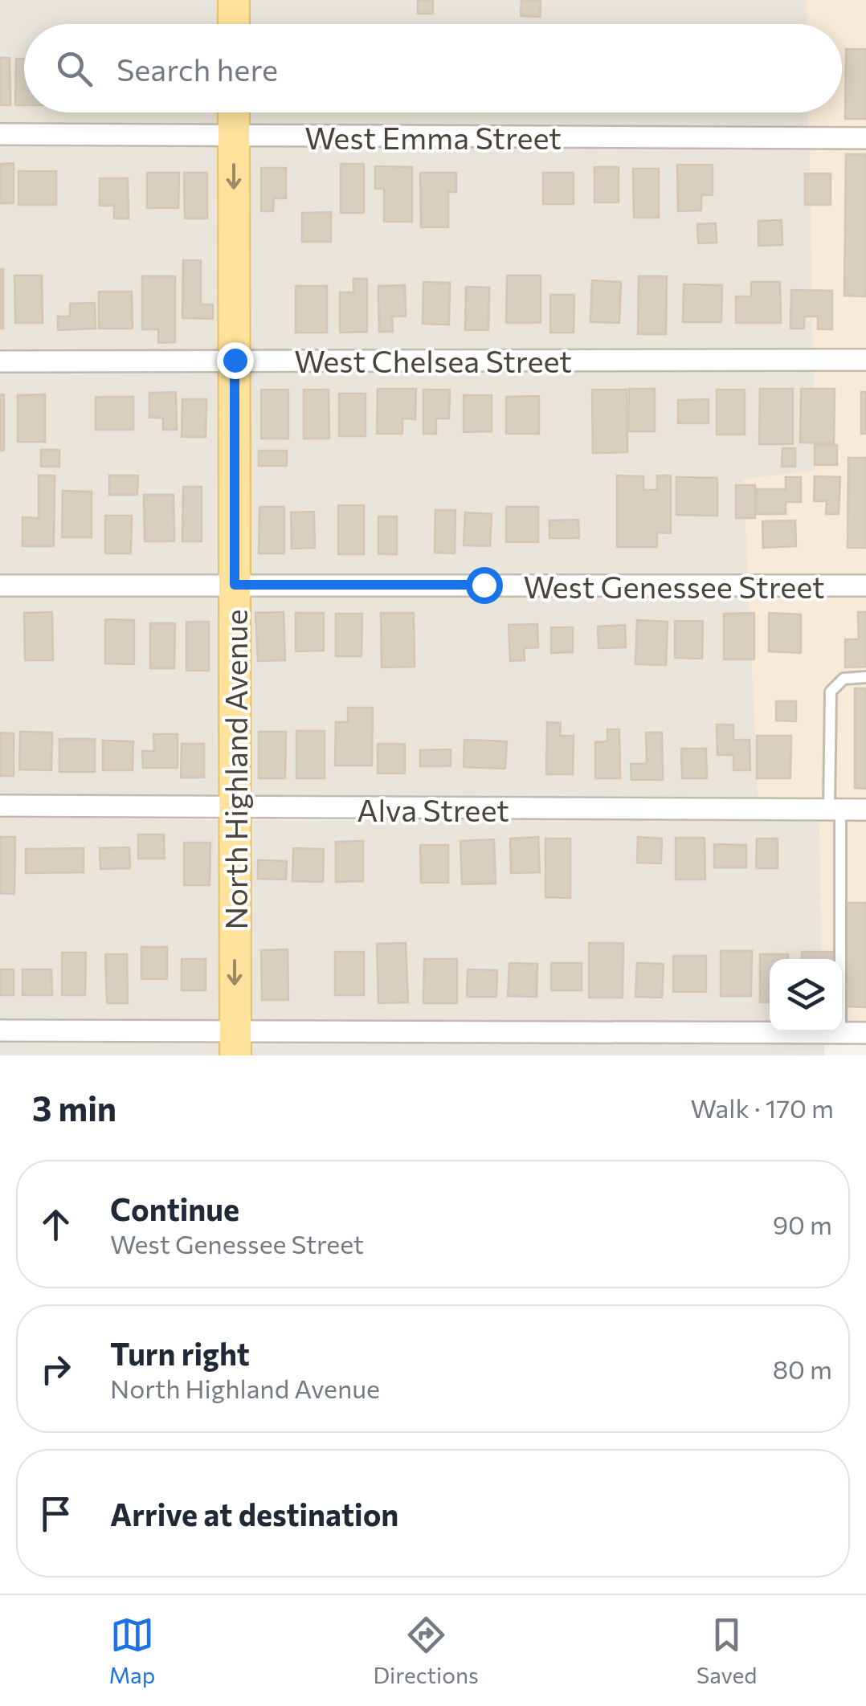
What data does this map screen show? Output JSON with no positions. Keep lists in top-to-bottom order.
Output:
{
  "streets": {
    "main road": ["North Highland Avenue"],
    "street": [
      "West Emma Street",
      "West Chelsea Street",
      "West Genessee Street",
      "Alva Street"
    ]
  },
  "crossings": [
    ["West Emma Street", "North Highland Avenue"],
    ["West Chelsea Street", "North Highland Avenue"],
    ["West Genessee Street", "North Highland Avenue"],
    ["North Highland Avenue", "Alva Street"]
  ],
  "one_way": ["North Highland Avenue"],
  "page": {
    "search": "Search here",
    "heading": ["3 min", "Walk · 170 m"],
    "list": [
      ["Continue", "West Genessee Street", "90 m"],
      ["Turn right", "North Highland Avenue", "80 m"],
      "Arrive at destination"
    ],
    "nav": ["Map", "Directions", "Saved"]
  }
}
